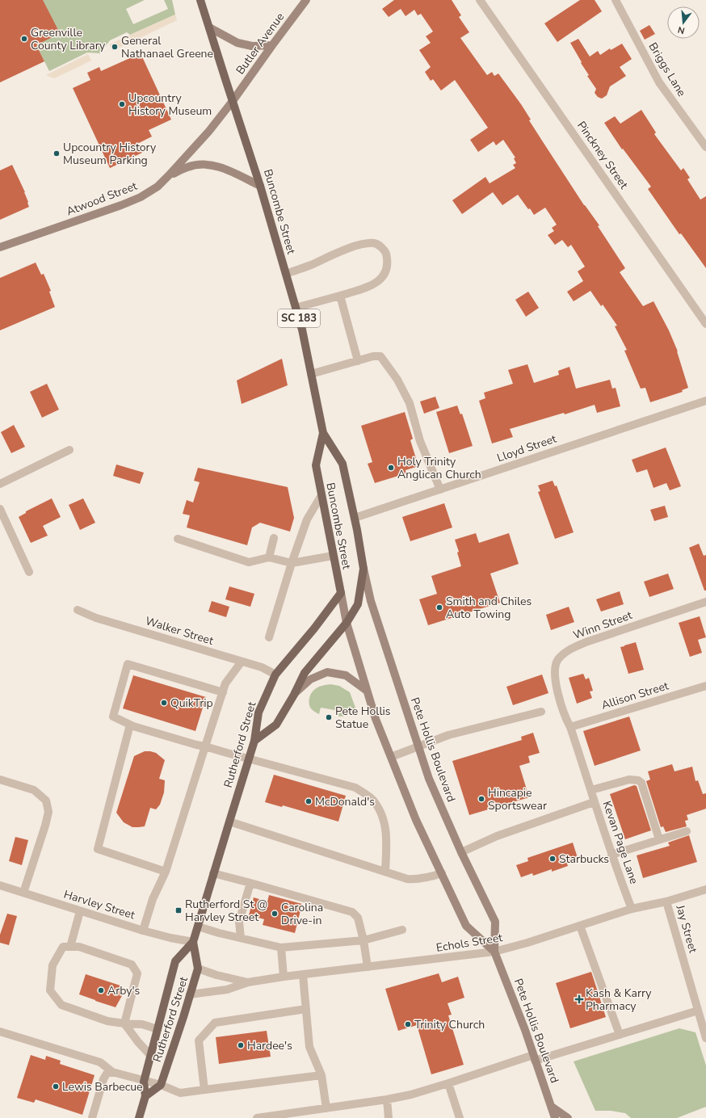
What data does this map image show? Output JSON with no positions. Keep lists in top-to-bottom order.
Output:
{
  "streets": {
    "main road": [
      "Butler Avenue",
      "Atwood Street",
      "Buncombe Street",
      "SC 183",
      "Rutherford Street",
      "Pete Hollis Boulevard"
    ],
    "street": [
      "Briggs Lane",
      "Pinckney Street",
      "Lloyd Street",
      "Winn Street",
      "Walker Street",
      "Allison Street",
      "Kevan Page Lane",
      "Harvley Street",
      "Jay Street",
      "Echols Street"
    ]
  },
  "crossings": [
    ["Butler Avenue", "Atwood Street"],
    ["Butler Avenue", "Buncombe Street"],
    ["Atwood Street", "Buncombe Street"],
    ["Buncombe Street", "Lloyd Street"],
    ["Buncombe Street", "Rutherford Street"],
    ["Buncombe Street", "Pete Hollis Boulevard"],
    ["Winn Street", "Allison Street"],
    ["Winn Street", "Kevan Page Lane"],
    ["Walker Street", "Rutherford Street"],
    ["Rutherford Street", "Harvley Street"],
    ["Rutherford Street", "Echols Street"],
    ["Pete Hollis Boulevard", "Echols Street"],
    ["Kevan Page Lane", "Echols Street"],
    ["Jay Street", "Echols Street"]
  ],
  "places": {
    "other": [
      "Greenville County Library",
      "General Nathanael Greene",
      "Upcountry History Museum",
      "Upcountry History Museum Parking",
      "Holy Trinity Anglican Church",
      "Smith and Chiles Auto Towing",
      "QuikTrip",
      "Pete Hollis Statue",
      "Hincapie Sportswear",
      "McDonald's",
      "Starbucks",
      "Carolina Drive-in",
      "Arby's",
      "Trinity Church",
      "Hardee's",
      "Lewis Barbecue"
    ],
    "transit": ["Rutherford St @ Harvley Street"],
    "health": ["Kash & Karry Pharmacy"]
  },
  "north": "bottom"
}
